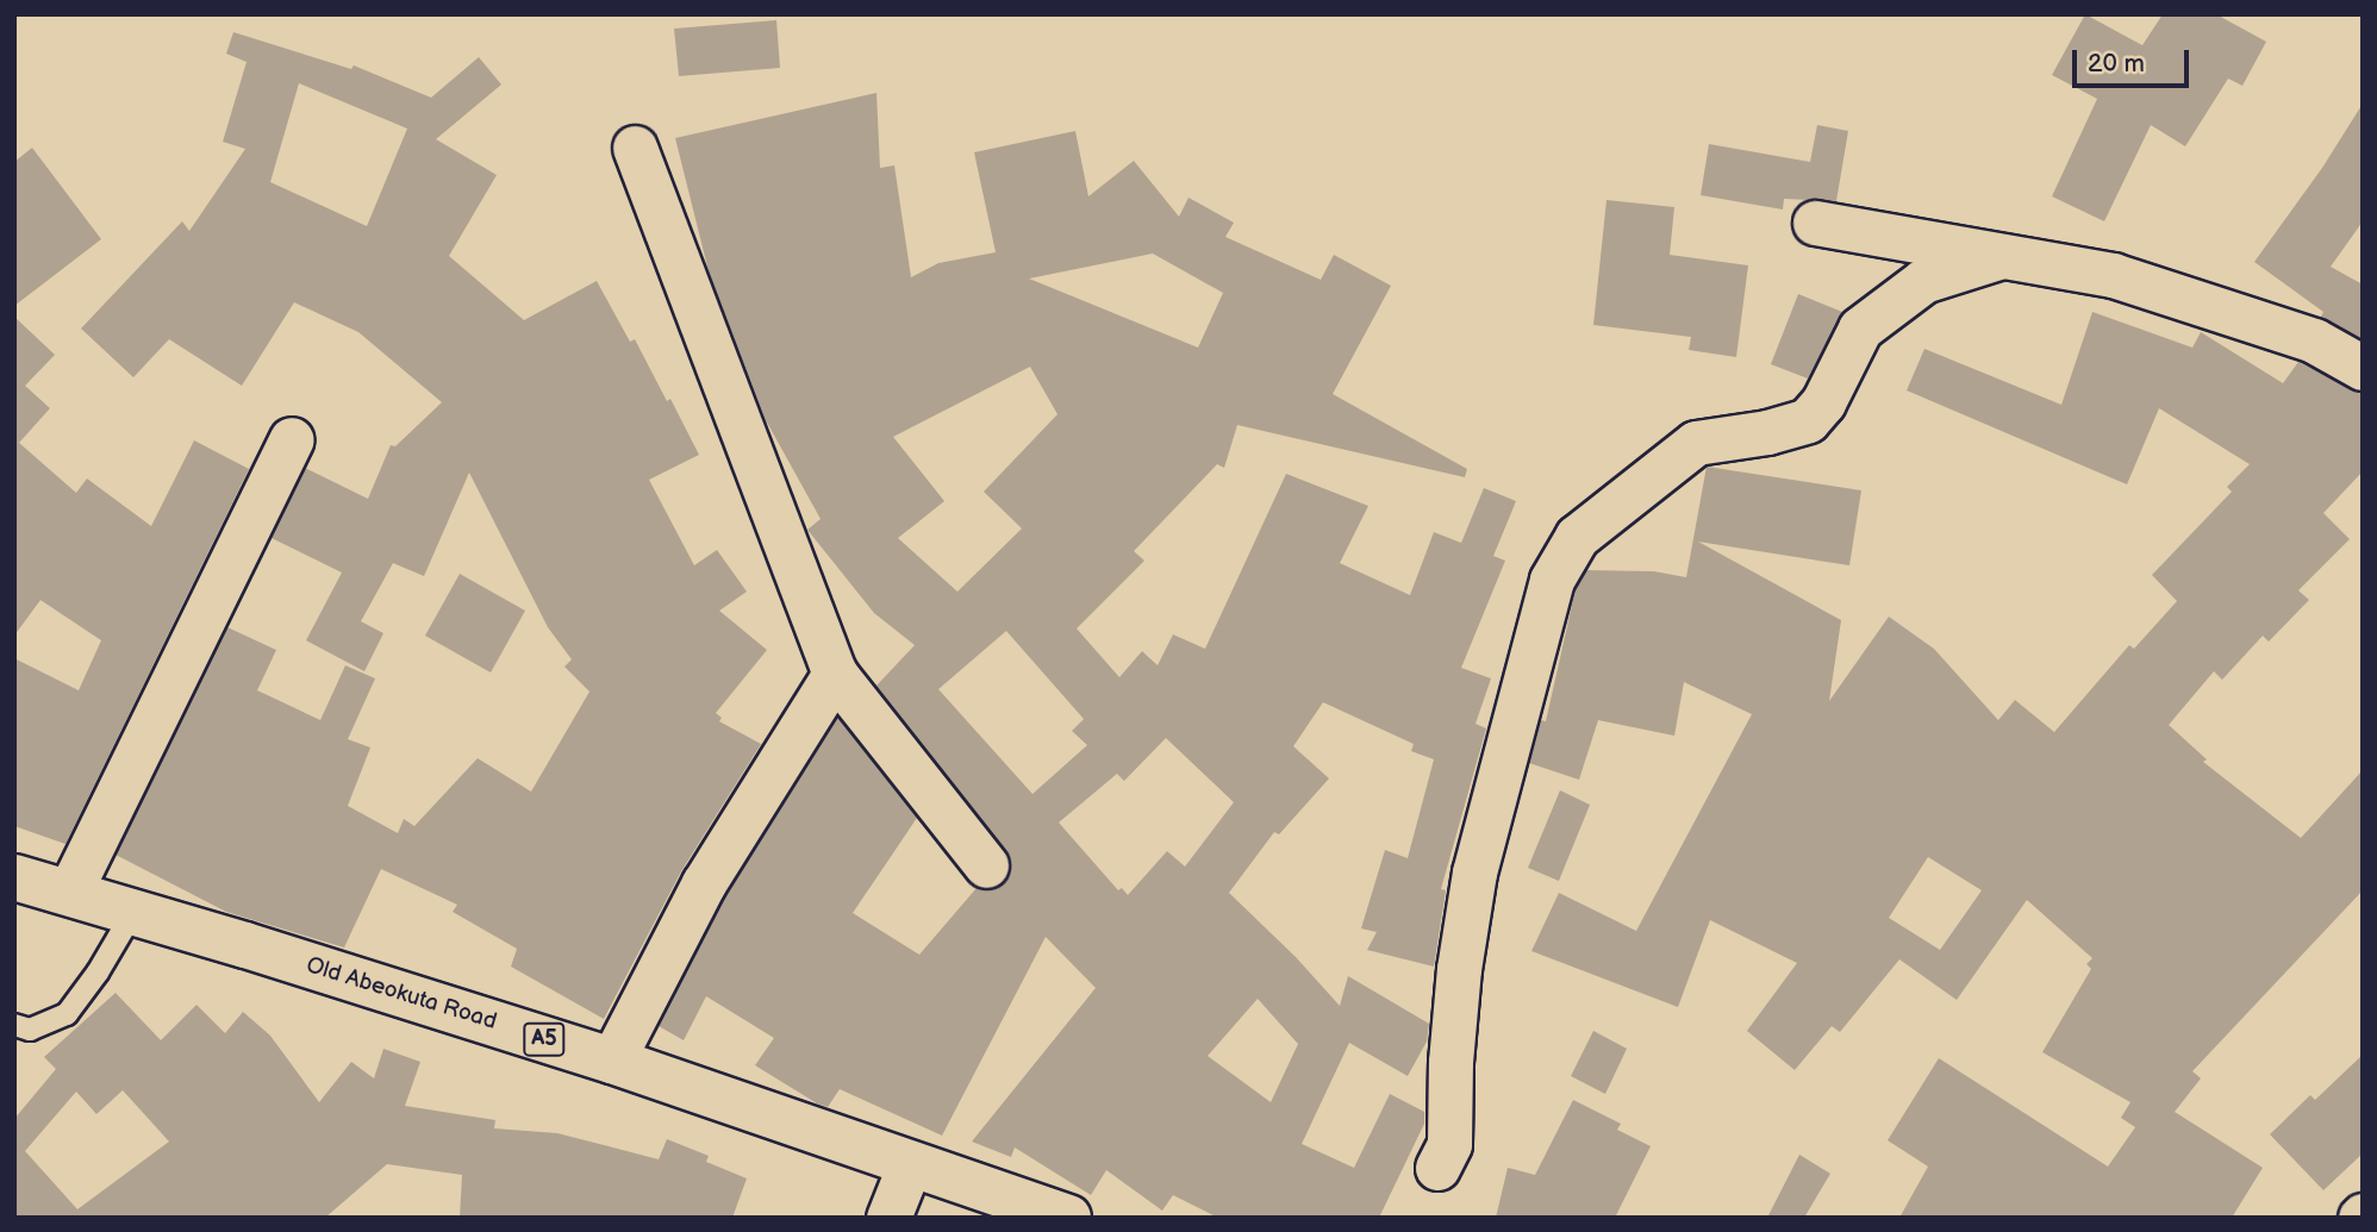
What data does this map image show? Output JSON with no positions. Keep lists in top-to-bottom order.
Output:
{
  "streets": {
    "highway": ["Old Abeokuta Road", "A5"]
  },
  "scale_bar": "20 m"
}
